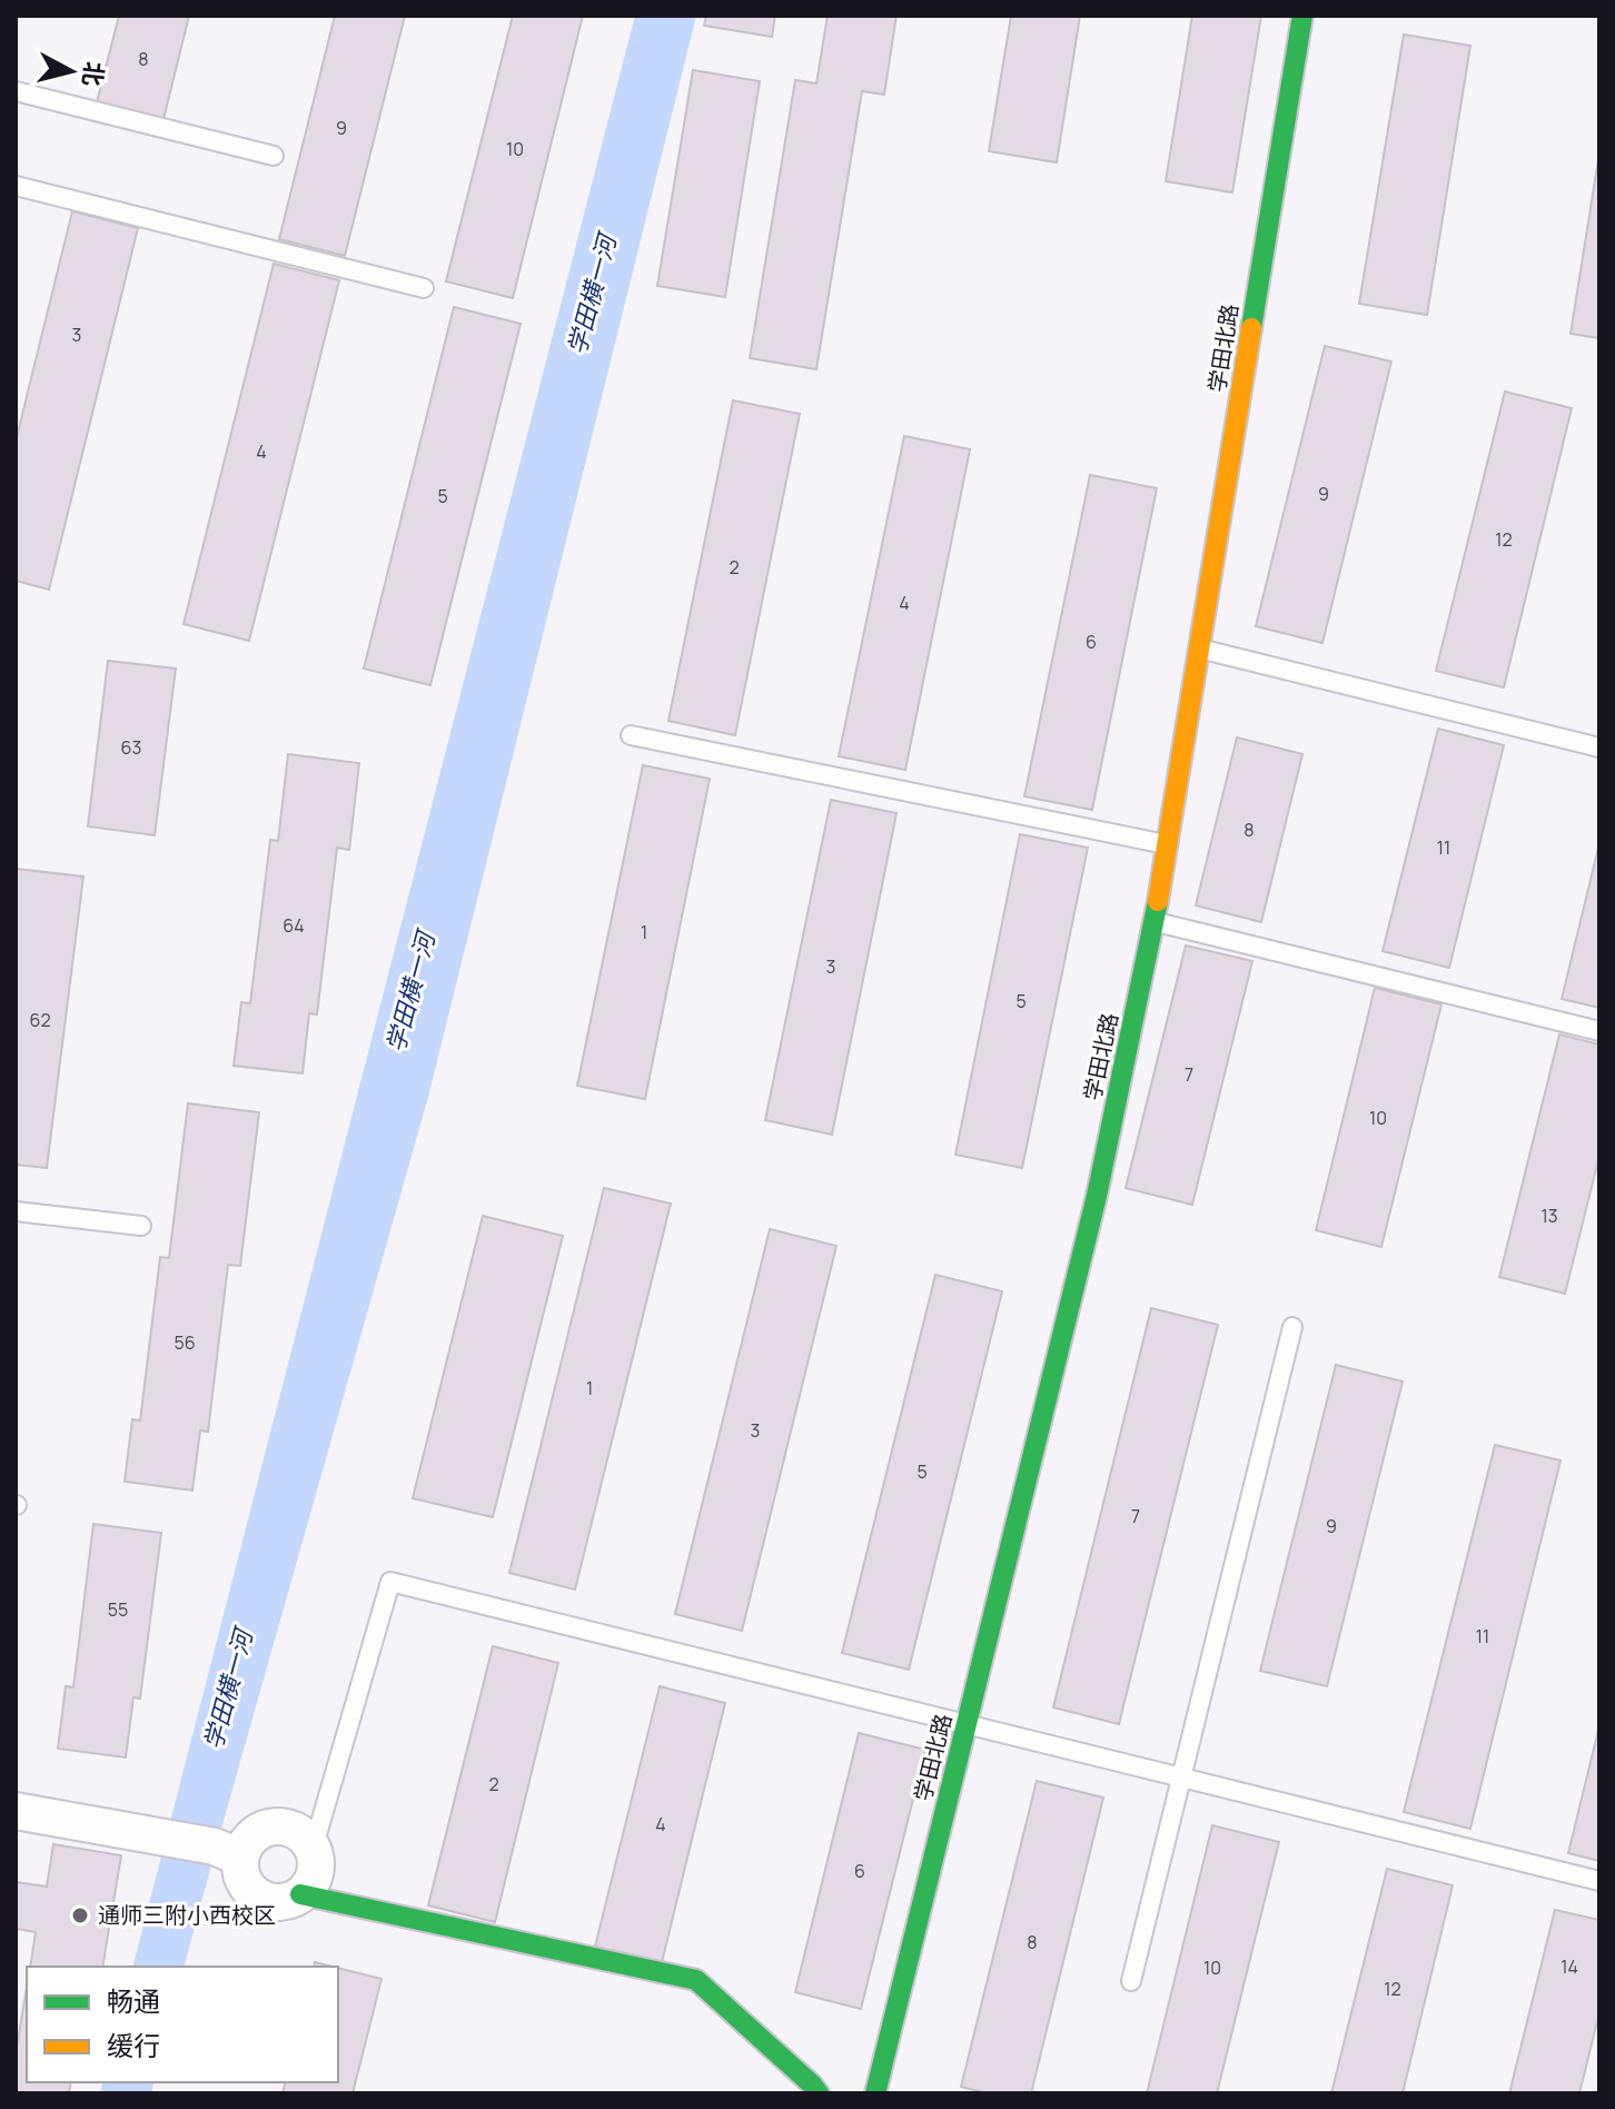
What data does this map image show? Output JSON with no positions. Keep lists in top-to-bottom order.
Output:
{
  "streets": {
    "street": ["学田北路"]
  },
  "water": ["学田横一河"],
  "places": ["通师三附小西校区"],
  "house_numbers": [
    "8",
    "9",
    "10",
    "3",
    "4",
    "9",
    "5",
    "12",
    "2",
    "4",
    "6",
    "63",
    "8",
    "11",
    "64",
    "1",
    "3",
    "5",
    "62",
    "7",
    "10",
    "13",
    "56",
    "1",
    "3",
    "5",
    "7",
    "9",
    "55",
    "11",
    "2",
    "4",
    "6",
    "8",
    "14",
    "10",
    "12"
  ],
  "legend": ["畅通", "缓行"],
  "north": "right"
}
